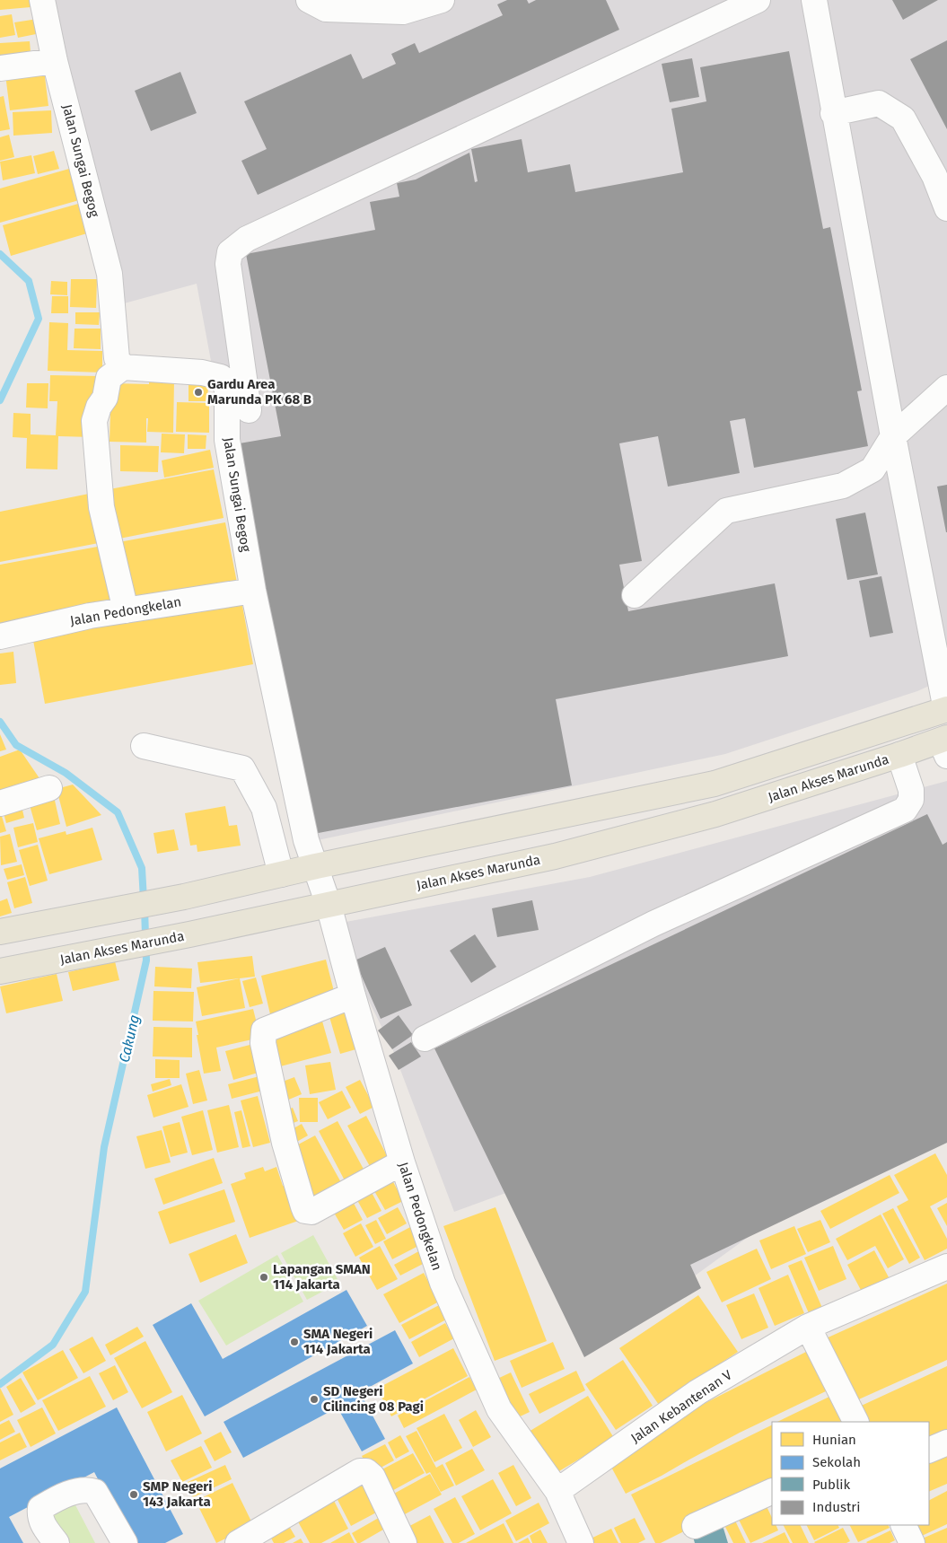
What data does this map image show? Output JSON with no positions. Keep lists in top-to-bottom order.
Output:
{
  "streets": {
    "main road": ["Jalan Akses Marunda"],
    "street": ["Jalan Sungai Begog", "Jalan Pedongkelan", "Jalan Kebantenan V"]
  },
  "crossings": [
    ["Jalan Sungai Begog", "Jalan Pedongkelan"],
    ["Jalan Pedongkelan", "Jalan Akses Marunda"],
    ["Jalan Pedongkelan", "Jalan Kebantenan V"]
  ],
  "water": ["Cakung"],
  "places": [
    "Gardu Area Marunda PK 68 B",
    "Lapangan SMAN 114 Jakarta",
    "SMA Negeri 114 Jakarta",
    "SD Negeri Cilincing 08 Pagi",
    "SMP Negeri 143 Jakarta"
  ],
  "legend": [
    "Hunian",
    "Sekolah",
    "Publik",
    "Industri"
  ]
}
